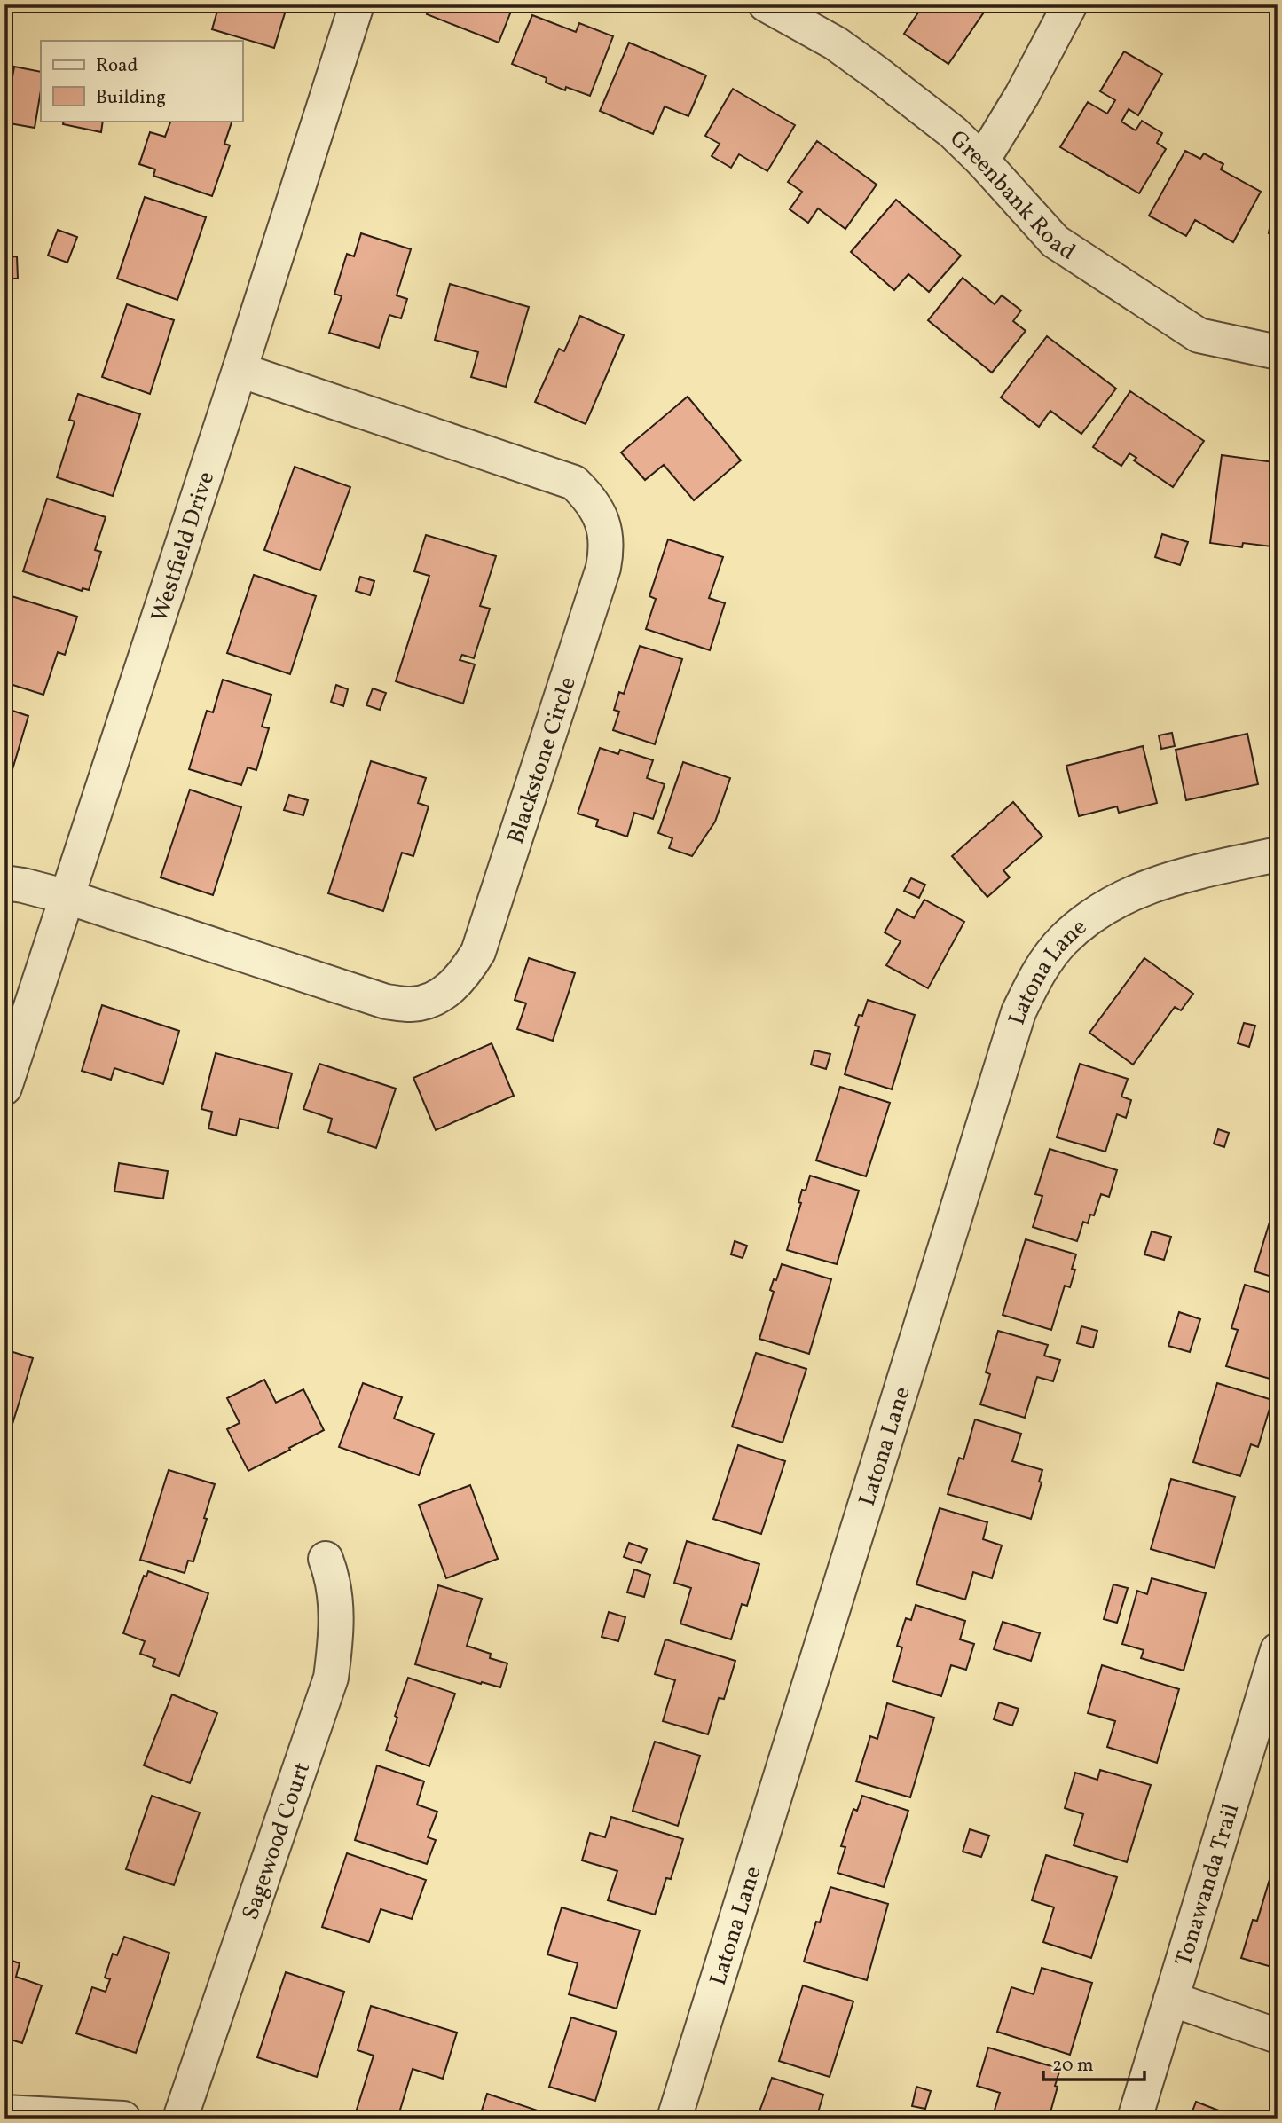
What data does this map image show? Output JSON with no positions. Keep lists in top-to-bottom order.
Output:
{
  "streets": {
    "street": [
      "Greenbank Road",
      "Westfield Drive",
      "Blackstone Circle",
      "Latona Lane",
      "Sagewood Court",
      "Tonawanda Trail"
    ]
  },
  "crossings": [
    ["Westfield Drive", "Blackstone Circle"]
  ],
  "legend": ["Road", "Building"],
  "scale_bar": "20 m"
}
